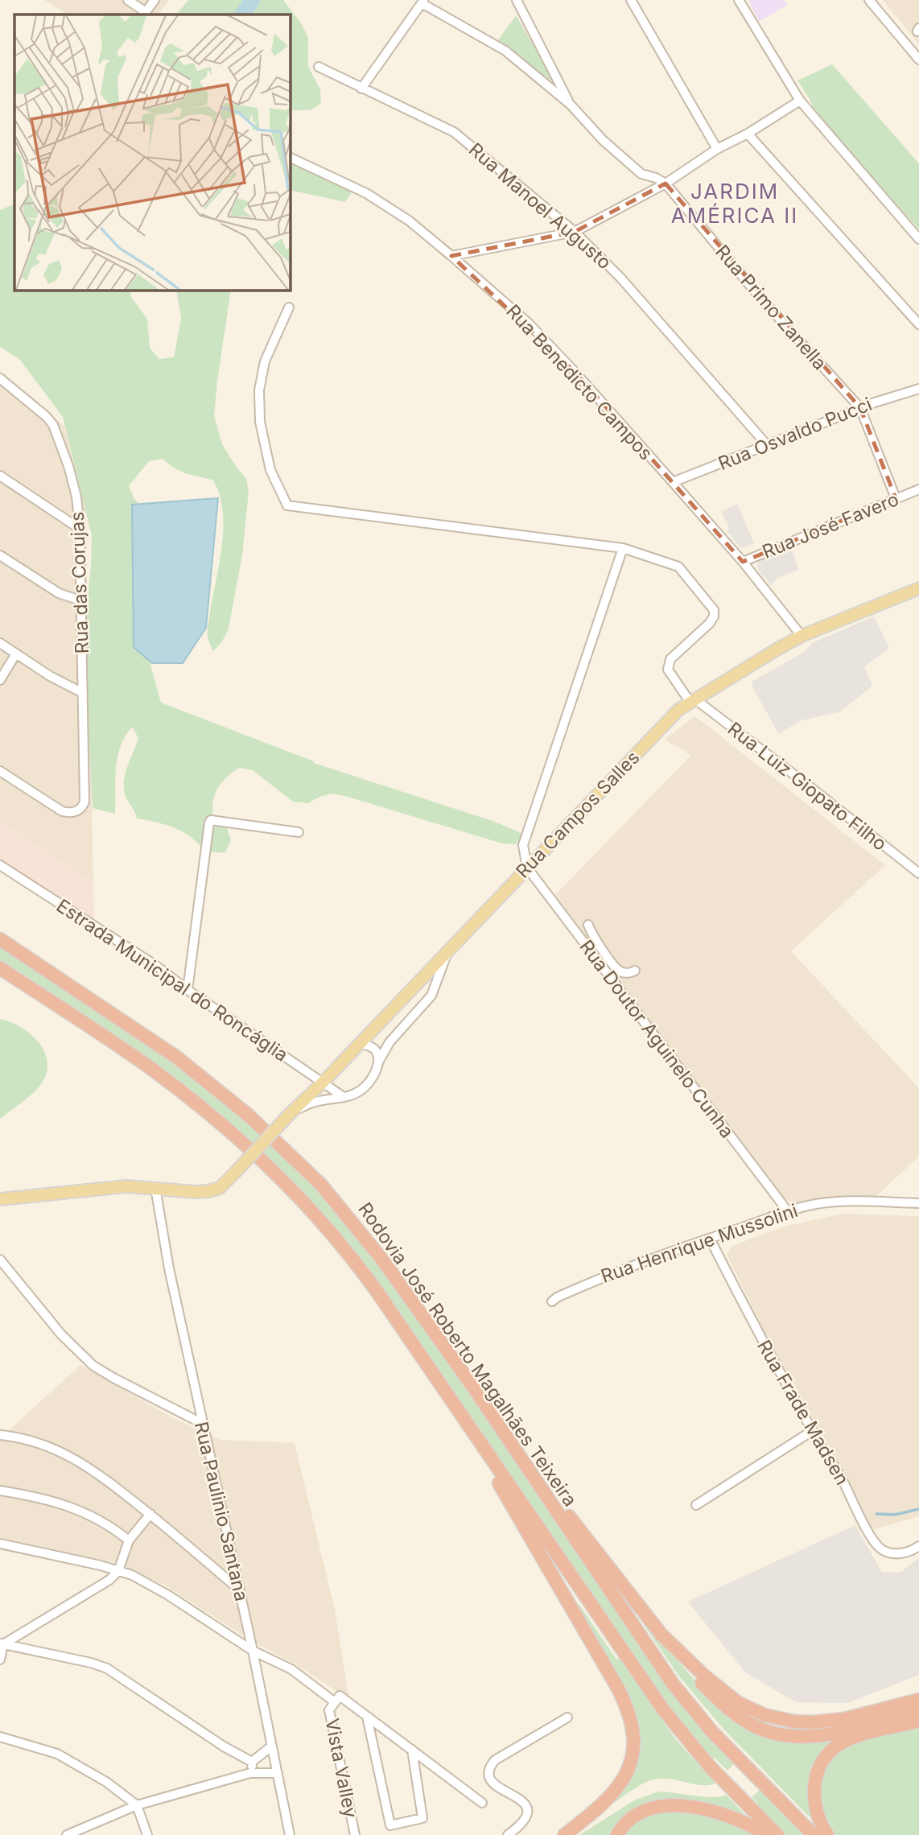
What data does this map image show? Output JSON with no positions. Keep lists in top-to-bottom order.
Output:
{
  "streets": {
    "highway": ["Rodovia José Roberto Magalhães Teixeira"],
    "main road": ["Rua Campos Salles"],
    "street": [
      "Rua Manoel Augusto",
      "Rua Primo Zanella",
      "Rua Benedicto Campos",
      "Rua Osvaldo Pucci",
      "Rua José Favero",
      "Rua das Corujas",
      "Rua Luiz Giopato Filho",
      "Estrada Municipal do Roncáglia",
      "Rua Doutor Aguinelo Cunha",
      "Rua Henrique Mussolini",
      "Rua Frade Madsen",
      "Rua Paulinio Santana",
      "Vista Valley"
    ]
  },
  "crossings": [
    ["Rua Manoel Augusto", "Rua Osvaldo Pucci"],
    ["Rua Primo Zanella", "Rua Osvaldo Pucci"],
    ["Rua Primo Zanella", "Rua José Favero"],
    ["Rua Benedicto Campos", "Rua Osvaldo Pucci"],
    ["Rua Benedicto Campos", "Rua José Favero"],
    ["Rua Benedicto Campos", "Rua Campos Salles"],
    ["Rua Luiz Giopato Filho", "Rua Campos Salles"],
    ["Rua Campos Salles", "Estrada Municipal do Roncáglia"],
    ["Rua Campos Salles", "Rua Doutor Aguinelo Cunha"],
    ["Rua Campos Salles", "Rua Paulinio Santana"],
    ["Rua Doutor Aguinelo Cunha", "Rua Henrique Mussolini"],
    ["Rua Henrique Mussolini", "Rua Frade Madsen"]
  ],
  "districts": ["JARDIM AMÉRICA II"]
}
